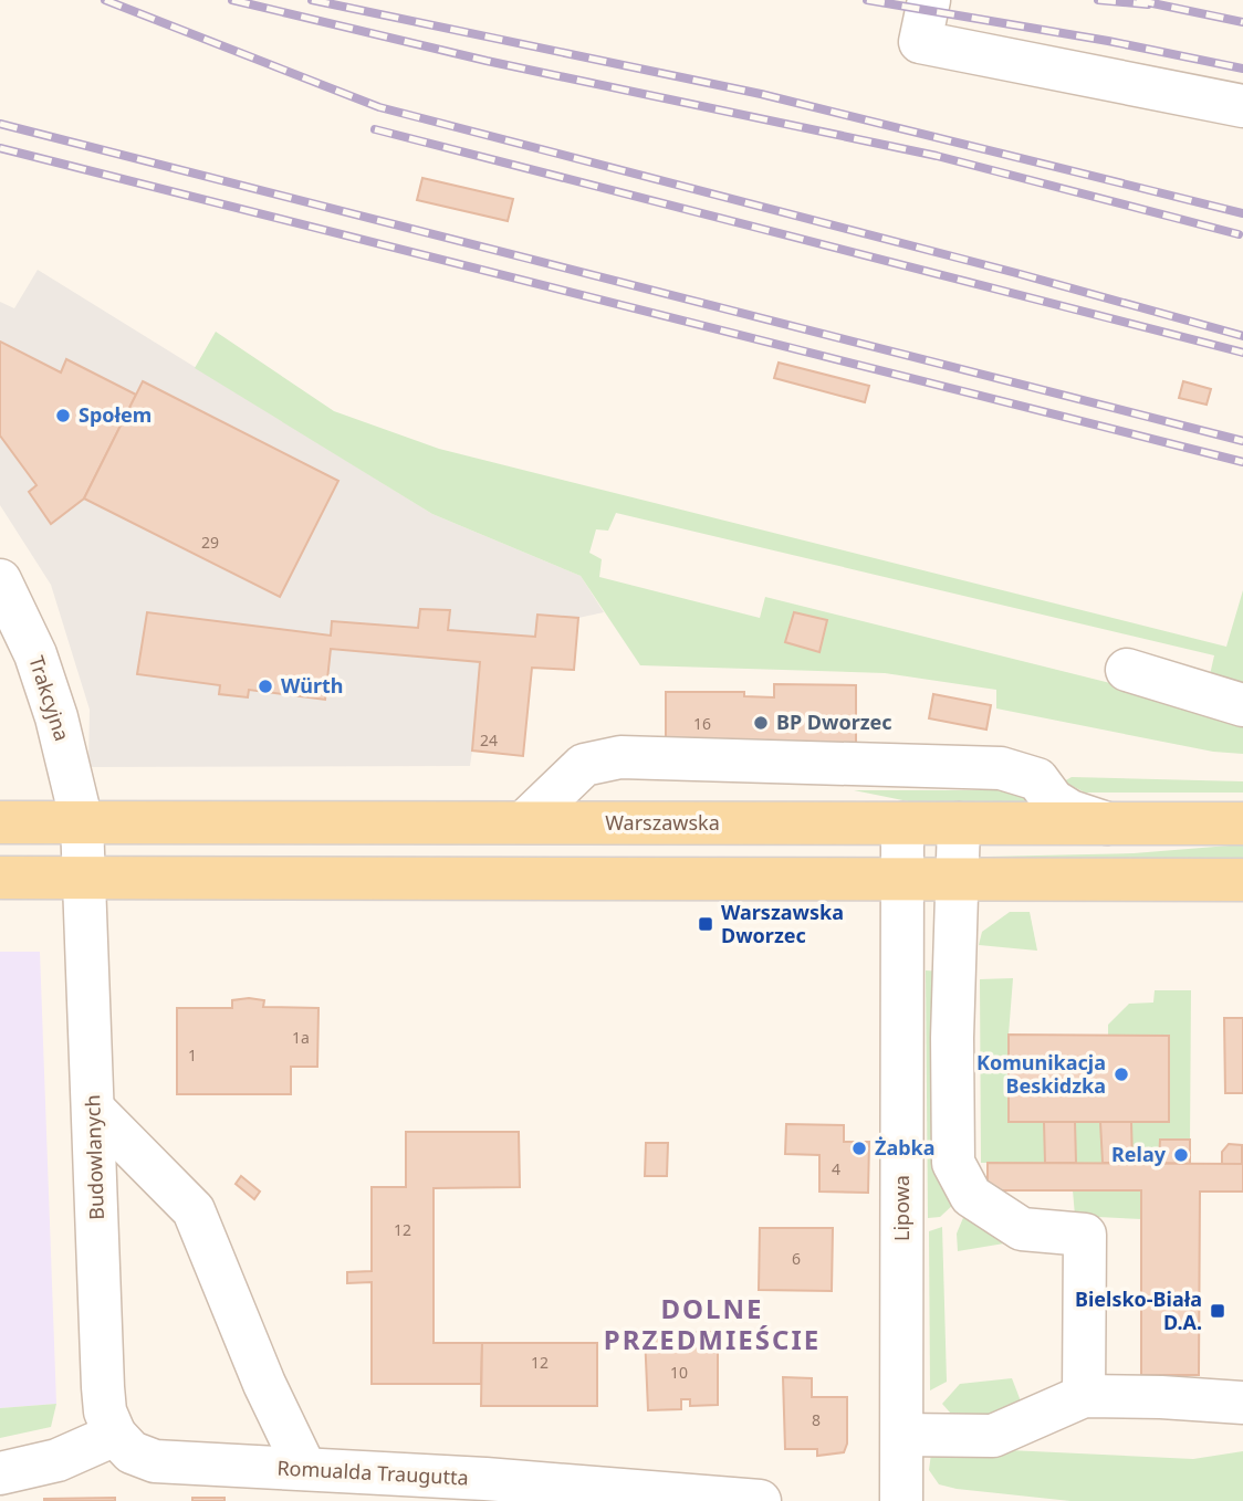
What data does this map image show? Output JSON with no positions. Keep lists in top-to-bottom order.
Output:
{
  "streets": {
    "main road": ["Warszawska"],
    "street": [
      "Trakcyjna",
      "Budowlanych",
      "Lipowa",
      "Romualda Traugutta"
    ]
  },
  "crossings": [
    ["Trakcyjna", "Warszawska"],
    ["Warszawska", "Lipowa"],
    ["Budowlanych", "Romualda Traugutta"]
  ],
  "districts": ["DOLNE PRZEDMIEŚCIE"],
  "places": {
    "other": [
      "Społem",
      "Würth",
      "BP Dworzec",
      "Komunikacja Beskidzka",
      "Żabka",
      "Relay"
    ],
    "transit": ["Warszawska Dworzec", "Bielsko-Biała D.A."]
  },
  "house_numbers": [
    "29",
    "16",
    "24",
    "1a",
    "1",
    "4",
    "12",
    "6",
    "12",
    "10",
    "8"
  ]
}
